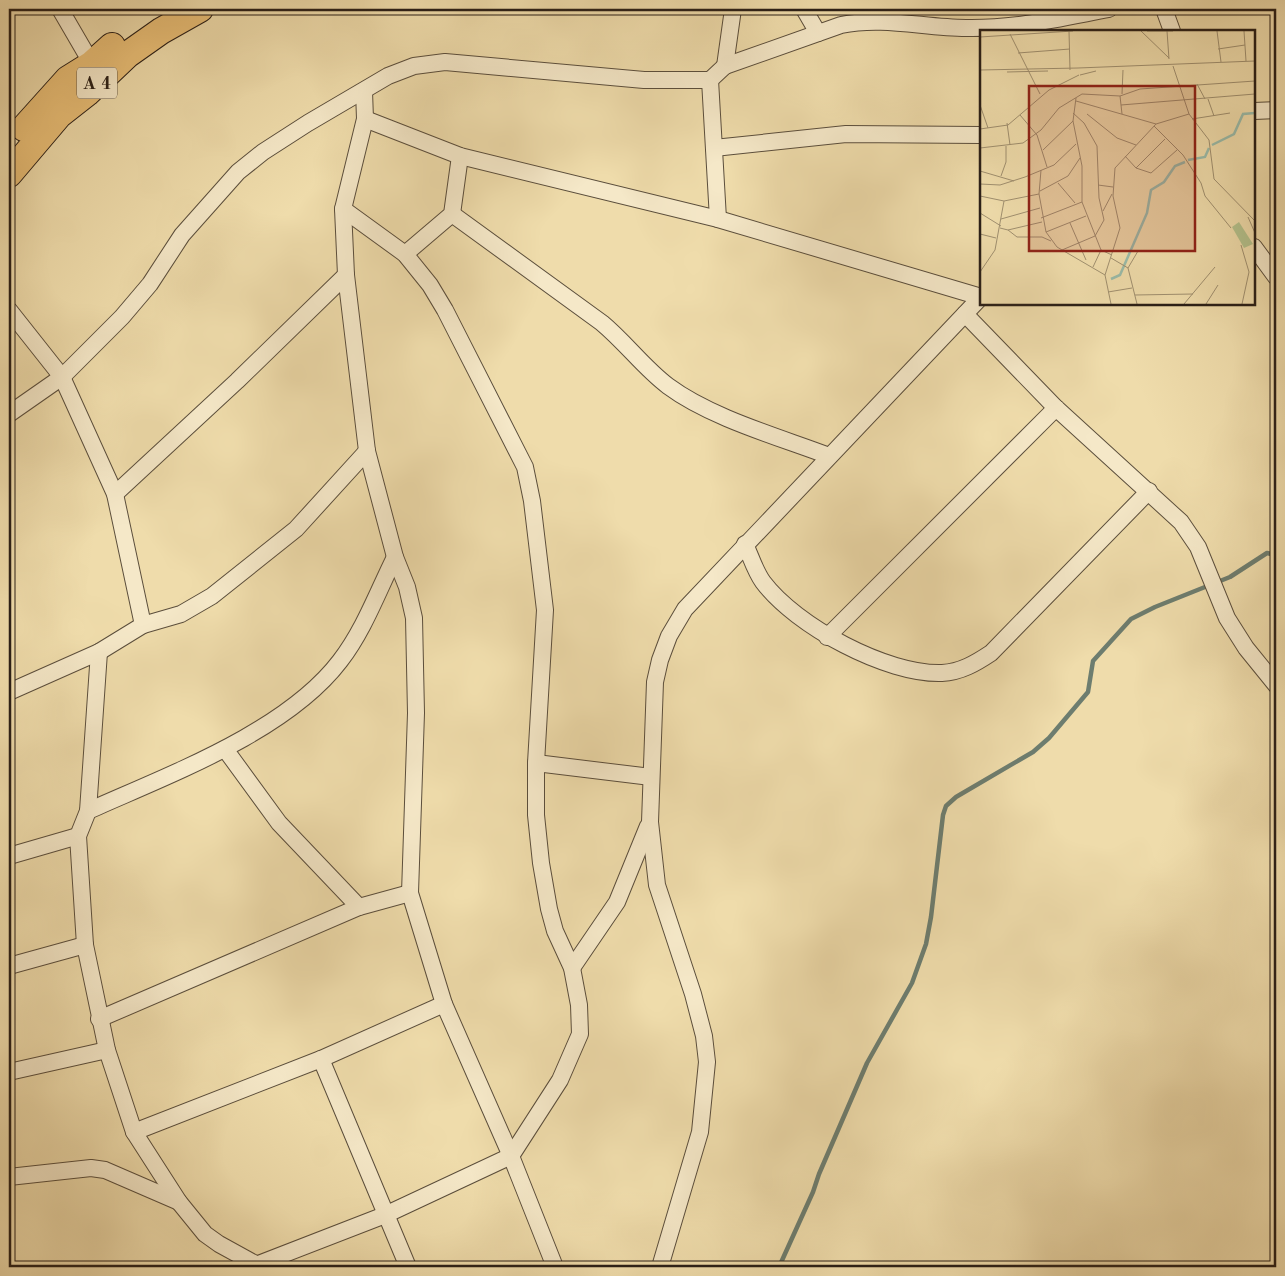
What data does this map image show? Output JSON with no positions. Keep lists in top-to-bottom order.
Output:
{
  "streets": {
    "highway": ["A 4"]
  }
}
